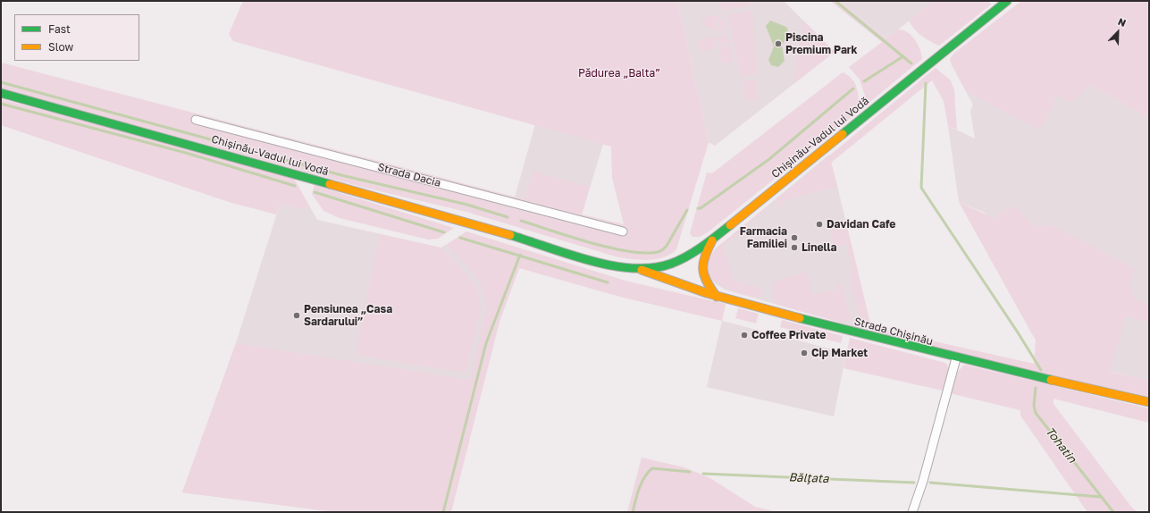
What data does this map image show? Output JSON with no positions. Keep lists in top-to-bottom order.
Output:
{
  "streets": {
    "main road": ["Chișinău-Vadul lui Vodă", "Strada Chișinău"],
    "street": ["Strada Dacia"]
  },
  "crossings": [
    ["Chișinău-Vadul lui Vodă", "Strada Chișinău"]
  ],
  "water": ["Tohatin", "Bălţata"],
  "parks": ["Pădurea „Balta”"],
  "places": [
    "Piscina Premium Park",
    "Davidan Cafe",
    "Farmacia Familiei",
    "Linella",
    "Pensiunea „Casa Sardarului”",
    "Coffee Private",
    "Cip Market"
  ],
  "legend": ["Fast", "Slow"],
  "north": "top right"
}
